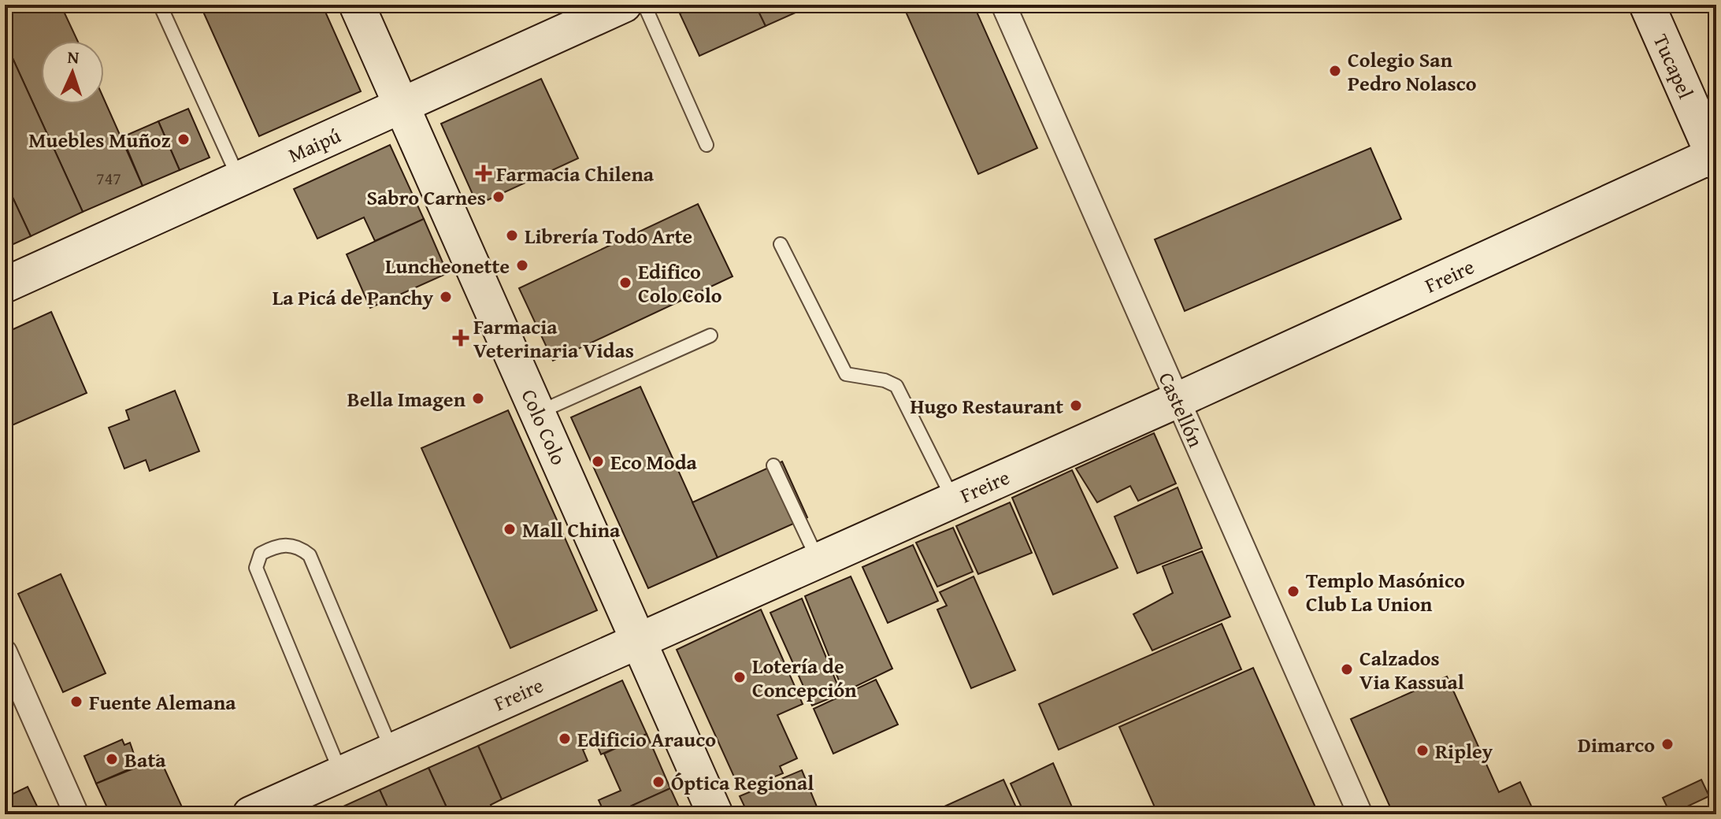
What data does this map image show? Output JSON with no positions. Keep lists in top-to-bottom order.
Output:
{
  "streets": {
    "main road": [
      "Tucapel",
      "Maipú",
      "Freire",
      "Colo Colo"
    ],
    "street": ["Castellón"]
  },
  "crossings": [
    ["Tucapel", "Freire"],
    ["Maipú", "Colo Colo"],
    ["Freire", "Castellón"],
    ["Freire", "Colo Colo"]
  ],
  "places": {
    "other": [
      "Colegio San Pedro Nolasco",
      "Muebles Muñoz",
      "Sabro Carnes",
      "Librería Todo Arte",
      "Luncheonette",
      "Edifico Colo Colo",
      "La Picá de Panchy",
      "Bella Imagen",
      "Hugo Restaurant",
      "Eco Moda",
      "Mall China",
      "Templo Masónico Club La Union",
      "Calzados Via Kassual",
      "Lotería de Concepción",
      "Fuente Alemana",
      "Edificio Arauco",
      "Dimarco",
      "Ripley",
      "Bata",
      "Óptica Regional"
    ],
    "health": ["Farmacia Chilena", "Farmacia Veterinaria Vidas"]
  },
  "house_numbers": ["747"],
  "north": "top"
}
